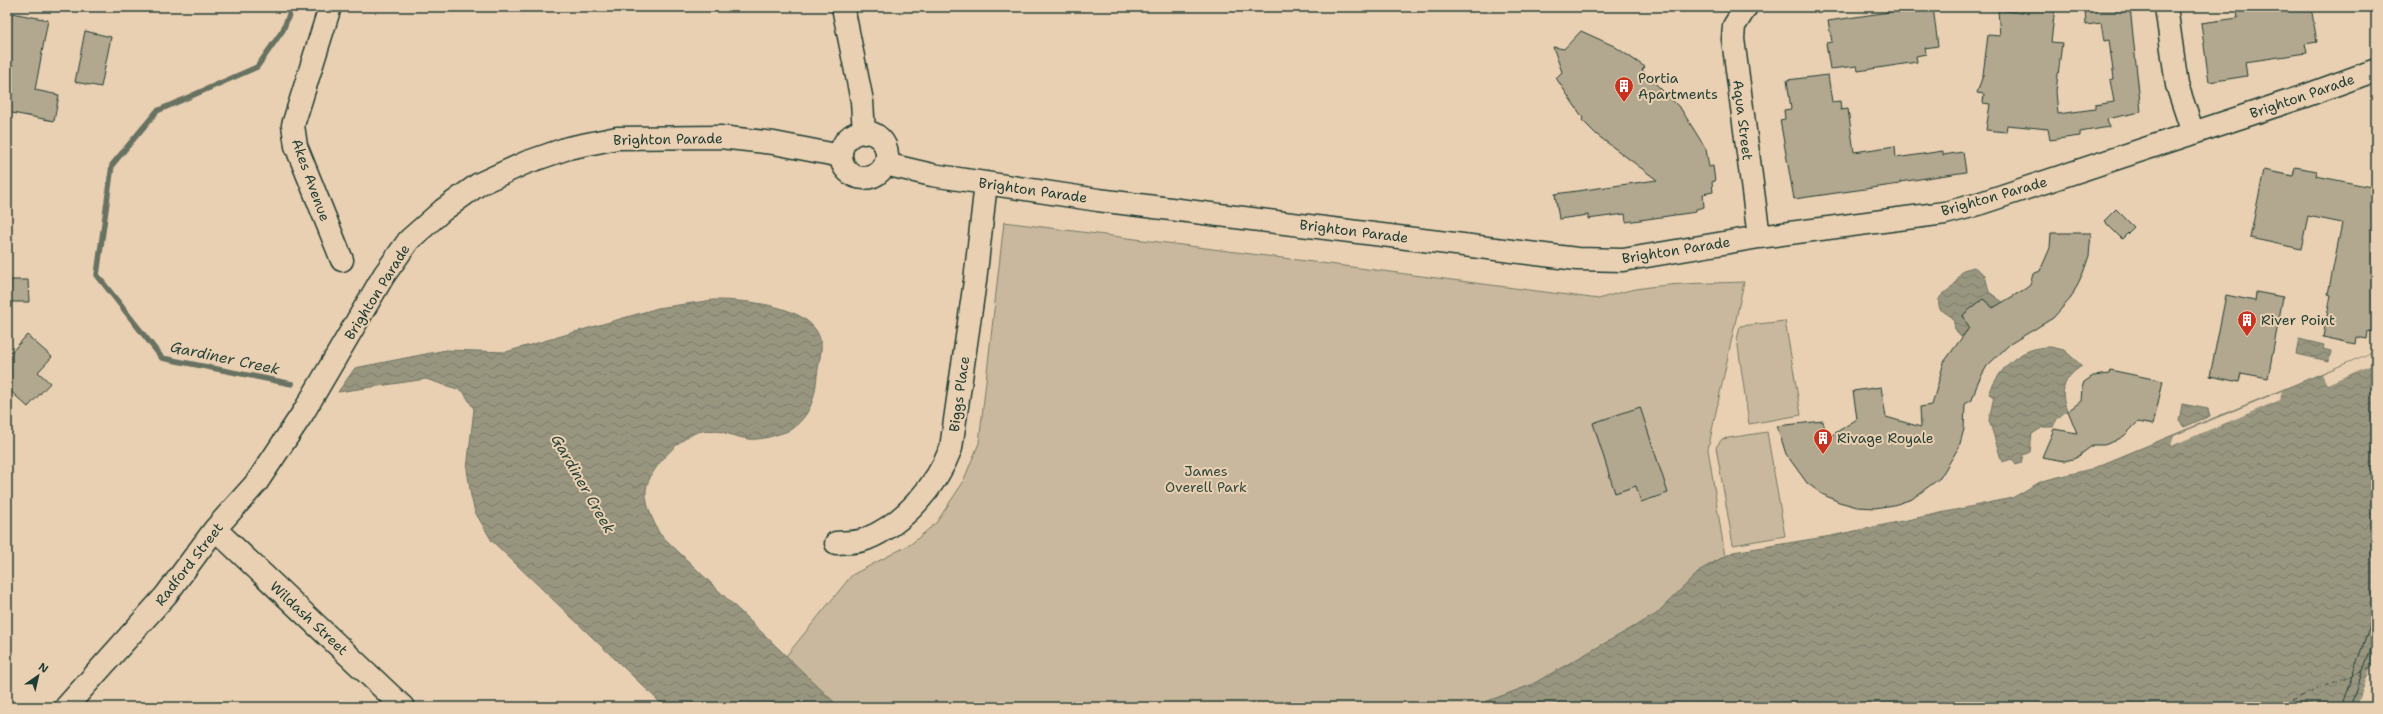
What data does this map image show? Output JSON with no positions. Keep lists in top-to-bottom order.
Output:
{
  "streets": {
    "street": [
      "Brighton Parade",
      "Aqua Street",
      "Akes Avenue",
      "Biggs Place",
      "Radford Street",
      "Wildash Street"
    ]
  },
  "crossings": [
    ["Brighton Parade", "Aqua Street"],
    ["Brighton Parade", "Biggs Place"],
    ["Brighton Parade", "Radford Street"],
    ["Radford Street", "Wildash Street"]
  ],
  "water": ["Gardiner Creek"],
  "parks": ["James Overell Park"],
  "places": {
    "building": ["Portia Apartments", "River Point", "Rivage Royale"]
  },
  "north": "top right"
}
